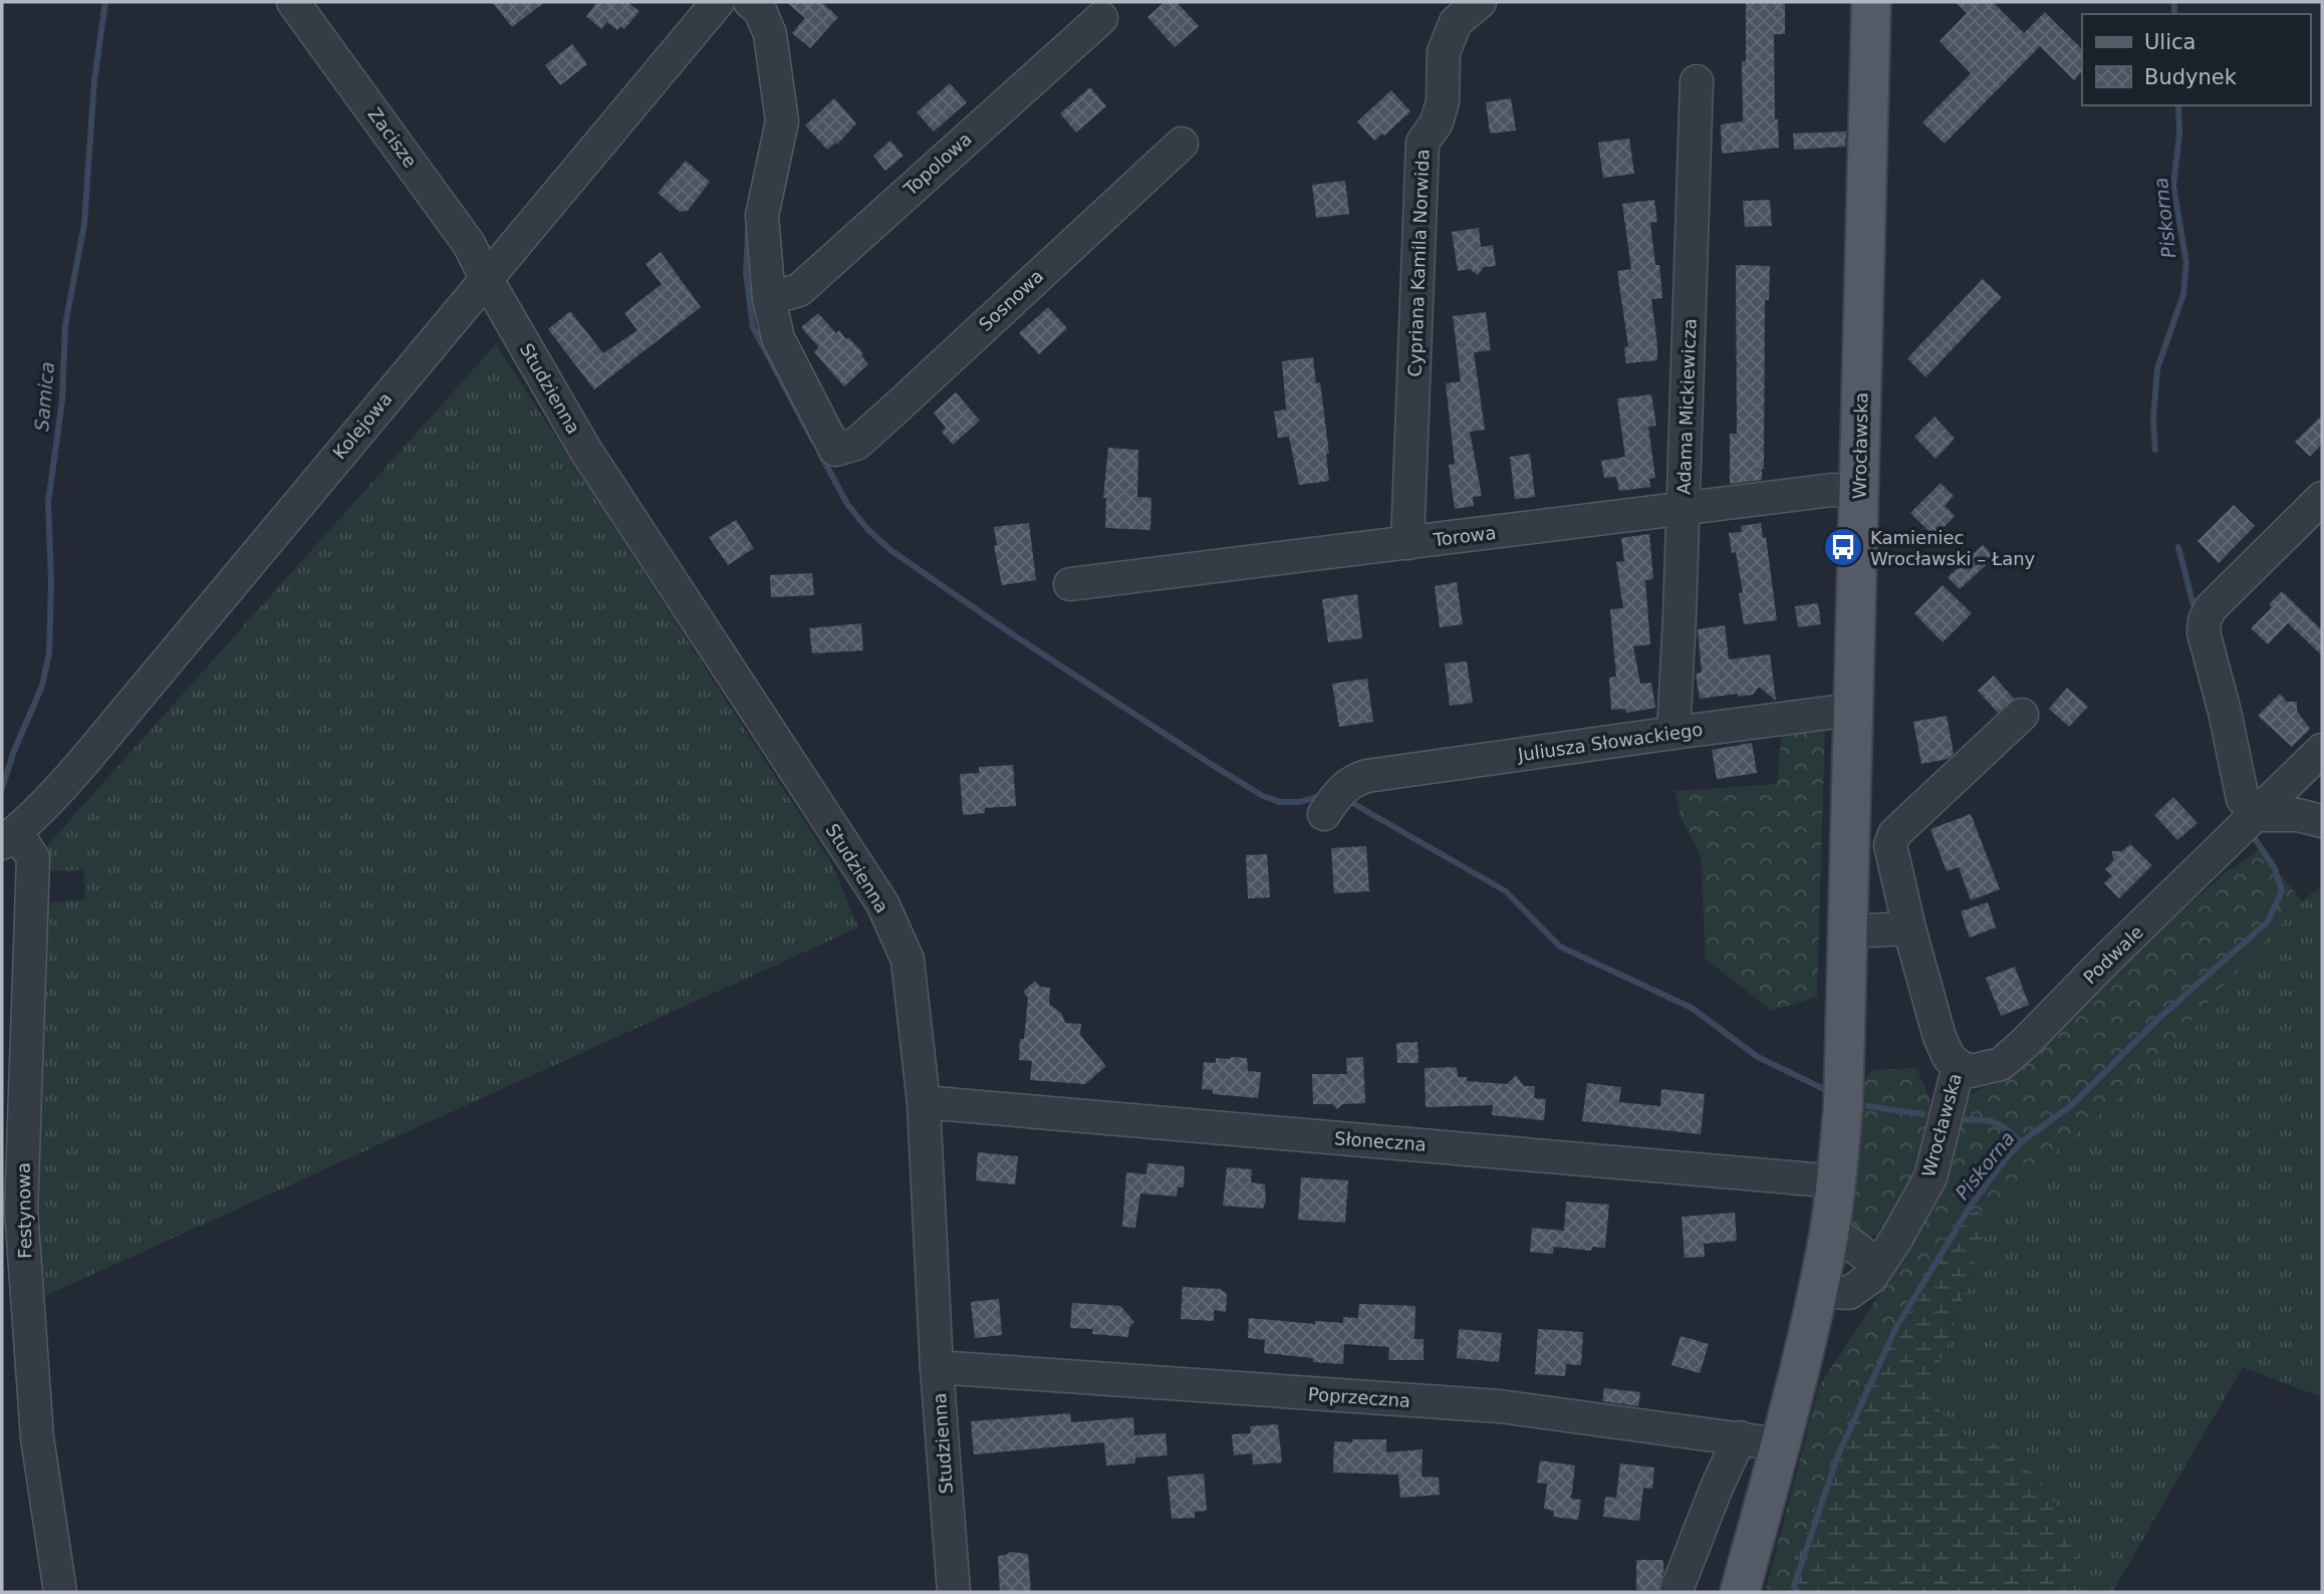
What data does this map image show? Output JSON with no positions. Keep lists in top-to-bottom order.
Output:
{
  "streets": {
    "main road": ["Wrocławska"],
    "street": [
      "Zacisze",
      "Topolowa",
      "Cypriana Kamila Norwida",
      "Sosnowa",
      "Studzienna",
      "Adama Mickiewicza",
      "Kolejowa",
      "Torowa",
      "Juliusza Słowackiego",
      "Podwale",
      "Słoneczna",
      "Festynowa",
      "Poprzeczna"
    ]
  },
  "crossings": [
    ["Zacisze", "Studzienna"],
    ["Zacisze", "Kolejowa"],
    ["Topolowa", "Sosnowa"],
    ["Cypriana Kamila Norwida", "Torowa"],
    ["Studzienna", "Kolejowa"],
    ["Studzienna", "Słoneczna"],
    ["Studzienna", "Poprzeczna"],
    ["Adama Mickiewicza", "Torowa"],
    ["Adama Mickiewicza", "Juliusza Słowackiego"],
    ["Kolejowa", "Festynowa"],
    ["Wrocławska", "Torowa"],
    ["Wrocławska", "Juliusza Słowackiego"],
    ["Wrocławska", "Podwale"],
    ["Wrocławska", "Słoneczna"],
    ["Wrocławska", "Poprzeczna"]
  ],
  "water": ["Piskorna", "Samica"],
  "places": {
    "bus stop": ["Kamieniec Wrocławski – Łany"]
  },
  "legend": ["Ulica", "Budynek"]
}
